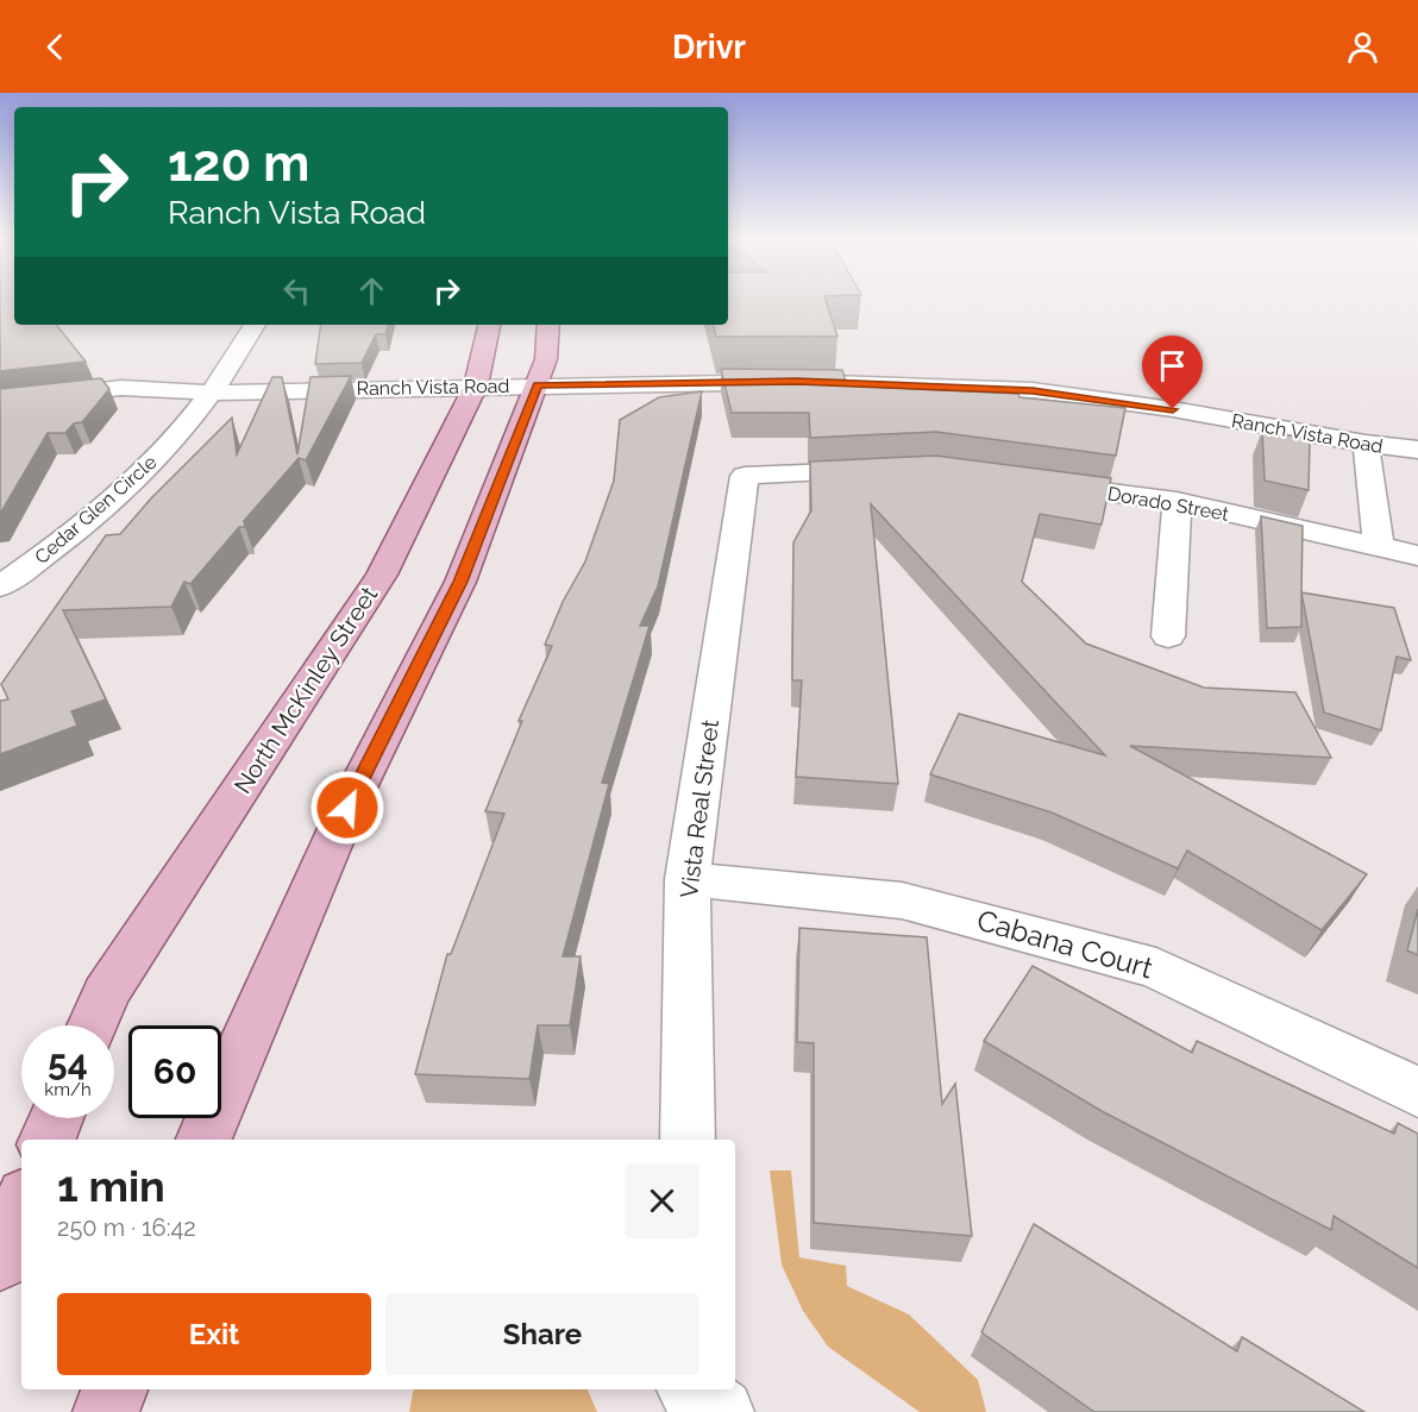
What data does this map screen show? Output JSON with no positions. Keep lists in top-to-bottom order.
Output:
{
  "streets": {
    "main road": ["North McKinley Street"],
    "street": [
      "Ranch Vista Road",
      "Dorado Street",
      "Cedar Glen Circle",
      "Vista Real Street",
      "Cabana Court"
    ]
  },
  "crossings": [
    ["Ranch Vista Road", "Cedar Glen Circle"],
    ["Ranch Vista Road", "North McKinley Street"],
    ["Vista Real Street", "Cabana Court"]
  ],
  "page": {
    "header": "Drivr",
    "turn": ["120 m", "Ranch Vista Road"],
    "speed": "54 km/h",
    "limit": "60",
    "heading": ["1 min", "250 m · 16:42"],
    "buttons": ["Exit", "Share"]
  }
}
